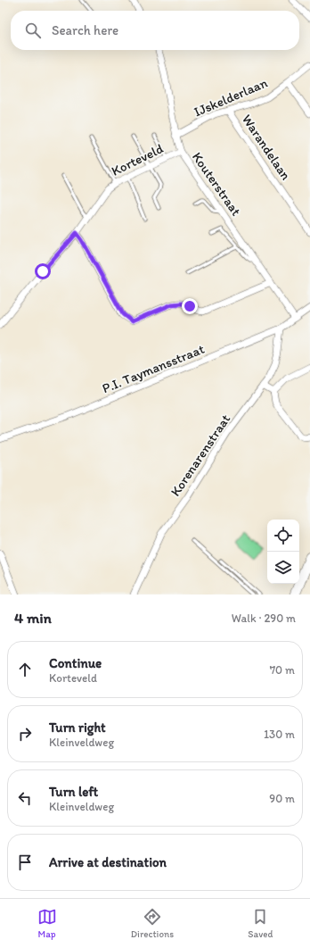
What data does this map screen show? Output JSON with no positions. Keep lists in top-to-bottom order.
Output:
{
  "streets": {
    "street": [
      "IJskelderlaan",
      "Warandelaan",
      "Korteveld",
      "Kouterstraat",
      "P.I. Taymansstraat",
      "Korenarenstraat"
    ]
  },
  "crossings": [
    ["IJskelderlaan", "Warandelaan"],
    ["IJskelderlaan", "Kouterstraat"],
    ["Korteveld", "Kouterstraat"],
    ["Kouterstraat", "P.I. Taymansstraat"],
    ["P.I. Taymansstraat", "Korenarenstraat"]
  ],
  "page": {
    "search": "Search here",
    "heading": ["4 min", "Walk · 290 m"],
    "list": [
      ["Continue", "Korteveld", "70 m"],
      ["Turn right", "Kleinveldweg", "130 m"],
      ["Turn left", "Kleinveldweg", "90 m"],
      "Arrive at destination"
    ],
    "nav": ["Map", "Directions", "Saved"]
  }
}
